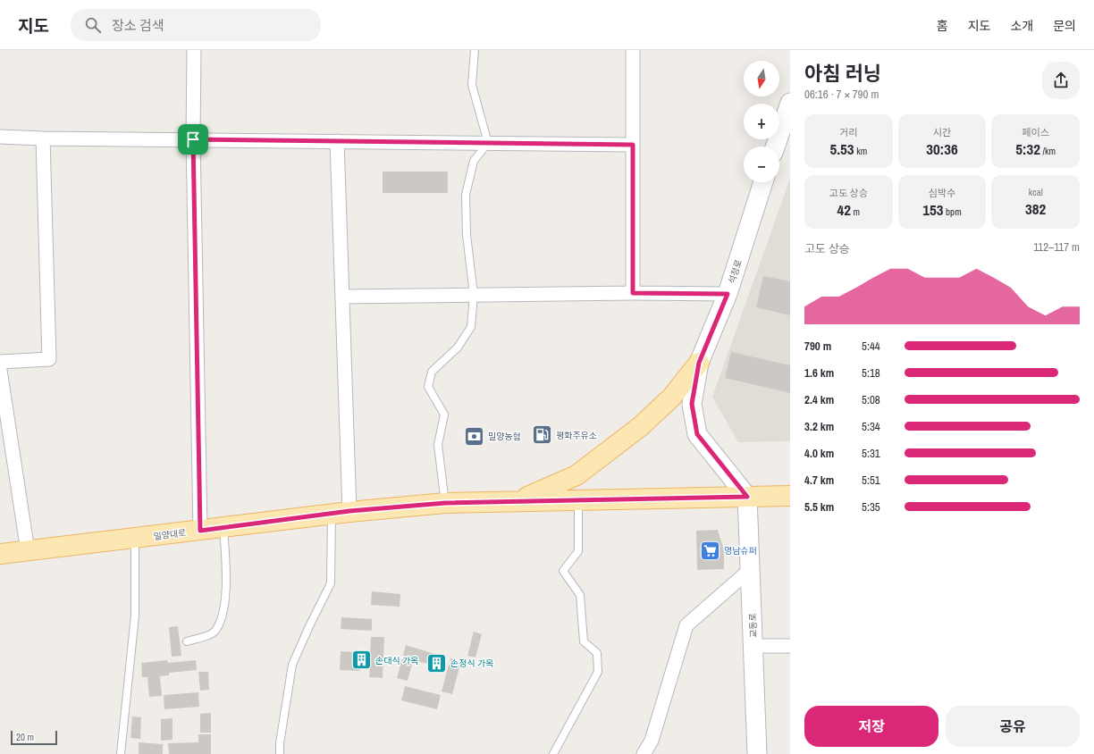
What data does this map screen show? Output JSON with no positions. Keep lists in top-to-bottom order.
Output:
{
  "streets": {
    "main road": ["밀양대로"],
    "street": ["석정로", "교동로"]
  },
  "crossings": [
    ["석정로", "밀양대로"],
    ["석정로", "교동로"],
    ["밀양대로", "교동로"]
  ],
  "places": {
    "fuel station": ["평화주유소"],
    "bank": ["밀양농협"],
    "supermarket": ["영남슈퍼"],
    "building": ["손대식 가옥", "손정식 가옥"]
  },
  "scale_bar": "20 m",
  "north": "bottom",
  "page": {
    "header": "지도",
    "search": "장소 검색",
    "nav": [
      "홈",
      "지도",
      "소개",
      "문의"
    ],
    "heading": ["아침 러닝", "06:16 · 7 × 790 m"],
    "map_buttons": ["+", "−"],
    "stats": [
      ["거리", "5.53 km"],
      ["시간", "30:36"],
      ["페이스", "5:32 /km"],
      ["고도 상승", "42 m"],
      ["심박수", "153 bpm"],
      ["kcal", "382"]
    ],
    "chart": ["고도 상승", "112–117 m"],
    "list": [
      {
        "name": "790 m",
        "note": "5:44"
      },
      {
        "name": "1.6 km",
        "note": "5:18"
      },
      {
        "name": "2.4 km",
        "note": "5:08"
      },
      {
        "name": "3.2 km",
        "note": "5:34"
      },
      {
        "name": "4.0 km",
        "note": "5:31"
      },
      {
        "name": "4.7 km",
        "note": "5:51"
      },
      {
        "name": "5.5 km",
        "note": "5:35"
      }
    ],
    "buttons": ["저장", "공유"],
    "scale": "20 m"
  }
}
